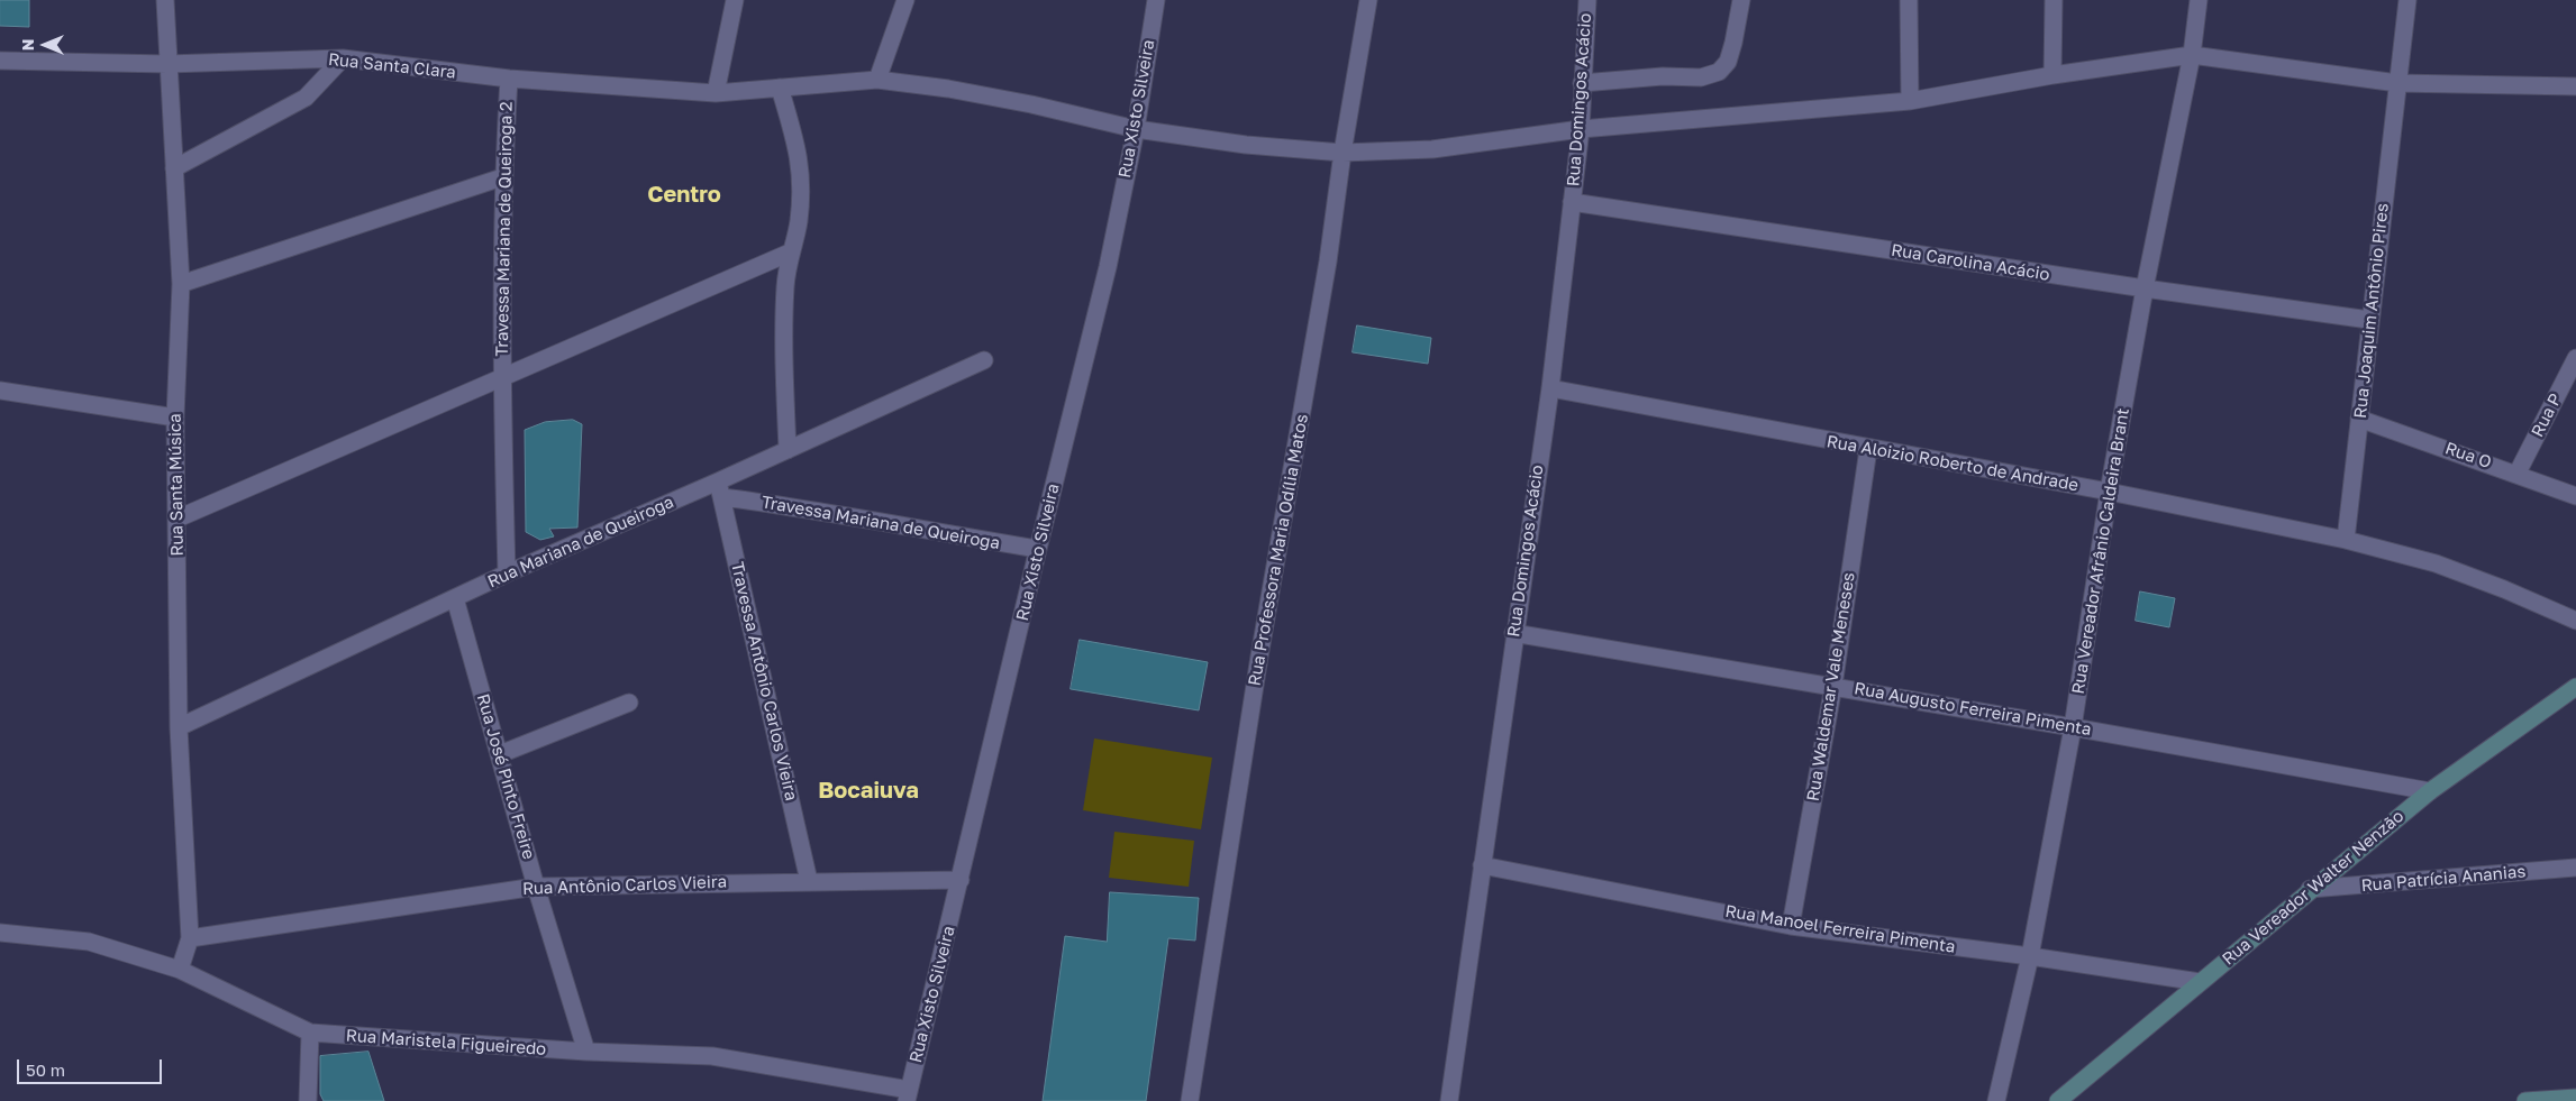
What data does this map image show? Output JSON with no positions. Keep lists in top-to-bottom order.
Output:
{
  "streets": {
    "street": [
      "Rua Santa Clara",
      "Rua Domingos Acácio",
      "Rua Xisto Silveira",
      "Travessa Mariana de Queiroga 2",
      "Rua Carolina Acácio",
      "Rua Joaquim Antônio Pires",
      "Rua P",
      "Rua O",
      "Rua Aloizio Roberto de Andrade",
      "Rua Santa Música",
      "Travessa Mariana de Queiroga",
      "Rua Mariana de Queiroga",
      "Rua Professora Maria Odília Matos",
      "Rua Vereador Afrânio Caldeira Brant",
      "Travessa Antônio Carlos Vieira",
      "Rua Waldemar Vale Meneses",
      "Rua Augusto Ferreira Pimenta",
      "Rua José Pinto Freire",
      "Rua Patrícia Ananias",
      "Rua Antônio Carlos Vieira",
      "Rua Vereador Walter Nenzão",
      "Rua Manoel Ferreira Pimenta",
      "Rua Maristela Figueiredo"
    ]
  },
  "crossings": [
    ["Rua Santa Clara", "Rua Domingos Acácio"],
    ["Rua Santa Clara", "Rua Xisto Silveira"],
    ["Rua Santa Clara", "Travessa Mariana de Queiroga 2"],
    ["Rua Santa Clara", "Rua Joaquim Antônio Pires"],
    ["Rua Santa Clara", "Rua Santa Música"],
    ["Rua Santa Clara", "Rua Professora Maria Odília Matos"],
    ["Rua Santa Clara", "Rua Vereador Afrânio Caldeira Brant"],
    ["Rua Domingos Acácio", "Rua Carolina Acácio"],
    ["Rua Domingos Acácio", "Rua Aloizio Roberto de Andrade"],
    ["Rua Domingos Acácio", "Rua Augusto Ferreira Pimenta"],
    ["Rua Domingos Acácio", "Rua Manoel Ferreira Pimenta"],
    ["Rua Xisto Silveira", "Travessa Mariana de Queiroga"],
    ["Rua Xisto Silveira", "Rua Antônio Carlos Vieira"],
    ["Rua Xisto Silveira", "Rua Maristela Figueiredo"],
    ["Rua Carolina Acácio", "Rua Joaquim Antônio Pires"],
    ["Rua Carolina Acácio", "Rua Vereador Afrânio Caldeira Brant"],
    ["Rua Joaquim Antônio Pires", "Rua O"],
    ["Rua Joaquim Antônio Pires", "Rua Aloizio Roberto de Andrade"],
    ["Rua P", "Rua O"],
    ["Rua Aloizio Roberto de Andrade", "Rua Vereador Afrânio Caldeira Brant"],
    ["Rua Aloizio Roberto de Andrade", "Rua Waldemar Vale Meneses"],
    ["Rua Santa Música", "Rua Mariana de Queiroga"],
    ["Rua Santa Música", "Rua Antônio Carlos Vieira"],
    ["Rua Santa Música", "Rua Maristela Figueiredo"],
    ["Travessa Mariana de Queiroga", "Rua Mariana de Queiroga"],
    ["Travessa Mariana de Queiroga", "Travessa Antônio Carlos Vieira"],
    ["Rua Mariana de Queiroga", "Travessa Antônio Carlos Vieira"],
    ["Rua Mariana de Queiroga", "Rua José Pinto Freire"],
    ["Rua Vereador Afrânio Caldeira Brant", "Rua Augusto Ferreira Pimenta"],
    ["Rua Vereador Afrânio Caldeira Brant", "Rua Manoel Ferreira Pimenta"],
    ["Travessa Antônio Carlos Vieira", "Rua Antônio Carlos Vieira"],
    ["Rua Waldemar Vale Meneses", "Rua Augusto Ferreira Pimenta"],
    ["Rua Waldemar Vale Meneses", "Rua Manoel Ferreira Pimenta"],
    ["Rua Augusto Ferreira Pimenta", "Rua Vereador Walter Nenzão"],
    ["Rua José Pinto Freire", "Rua Antônio Carlos Vieira"],
    ["Rua José Pinto Freire", "Rua Maristela Figueiredo"],
    ["Rua Patrícia Ananias", "Rua Vereador Walter Nenzão"],
    ["Rua Vereador Walter Nenzão", "Rua Manoel Ferreira Pimenta"]
  ],
  "districts": ["Centro", "Bocaiuva"],
  "scale_bar": "50 m",
  "north": "left"
}
